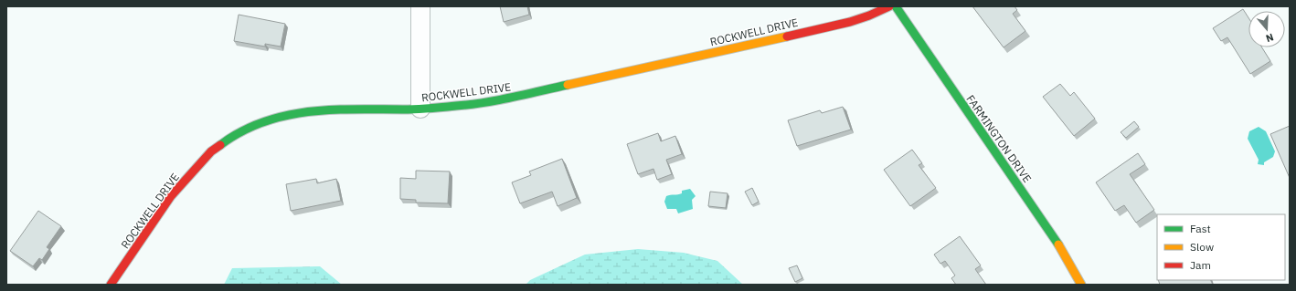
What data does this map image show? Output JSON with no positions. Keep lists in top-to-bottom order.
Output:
{
  "streets": {
    "street": ["ROCKWELL DRIVE", "FARMINGTON DRIVE"]
  },
  "legend": ["Fast", "Slow", "Jam"],
  "north": "bottom"
}
